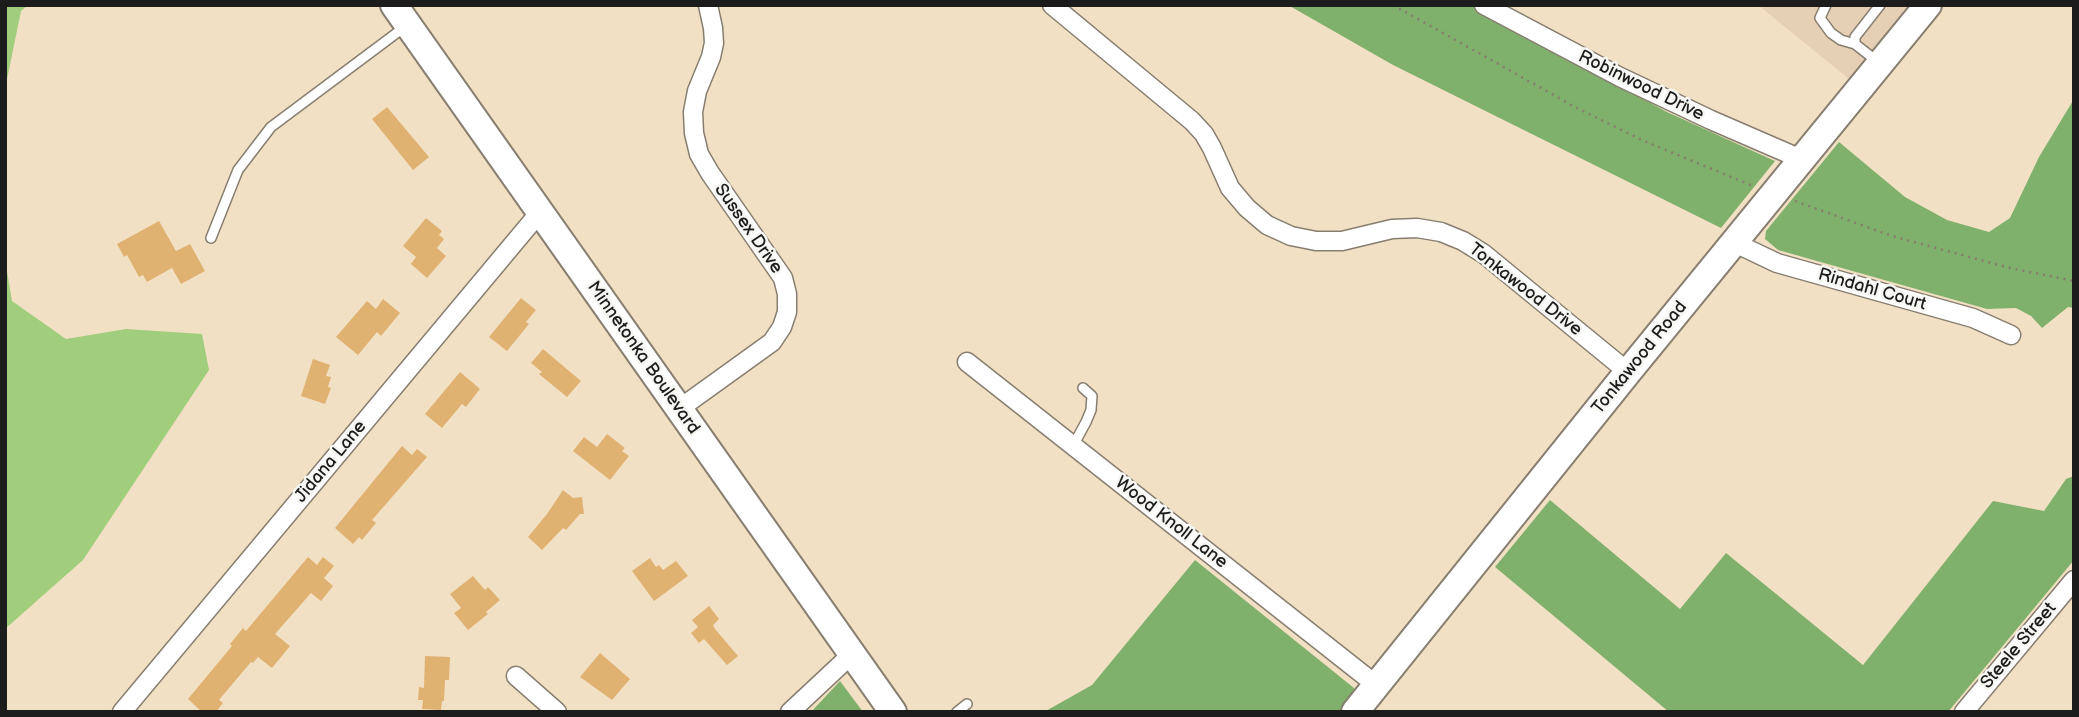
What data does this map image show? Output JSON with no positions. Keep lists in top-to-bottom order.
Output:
{
  "streets": {
    "street": [
      "Robinwood Drive",
      "Sussex Drive",
      "Tonkawood Drive",
      "Rindahl Court",
      "Minnetonka Boulevard",
      "Tonkawood Road",
      "Jidana Lane",
      "Wood Knoll Lane",
      "Steele Street"
    ]
  },
  "crossings": [
    ["Robinwood Drive", "Tonkawood Road"],
    ["Sussex Drive", "Minnetonka Boulevard"],
    ["Tonkawood Drive", "Tonkawood Road"],
    ["Rindahl Court", "Tonkawood Road"],
    ["Minnetonka Boulevard", "Jidana Lane"],
    ["Tonkawood Road", "Wood Knoll Lane"]
  ]
}
